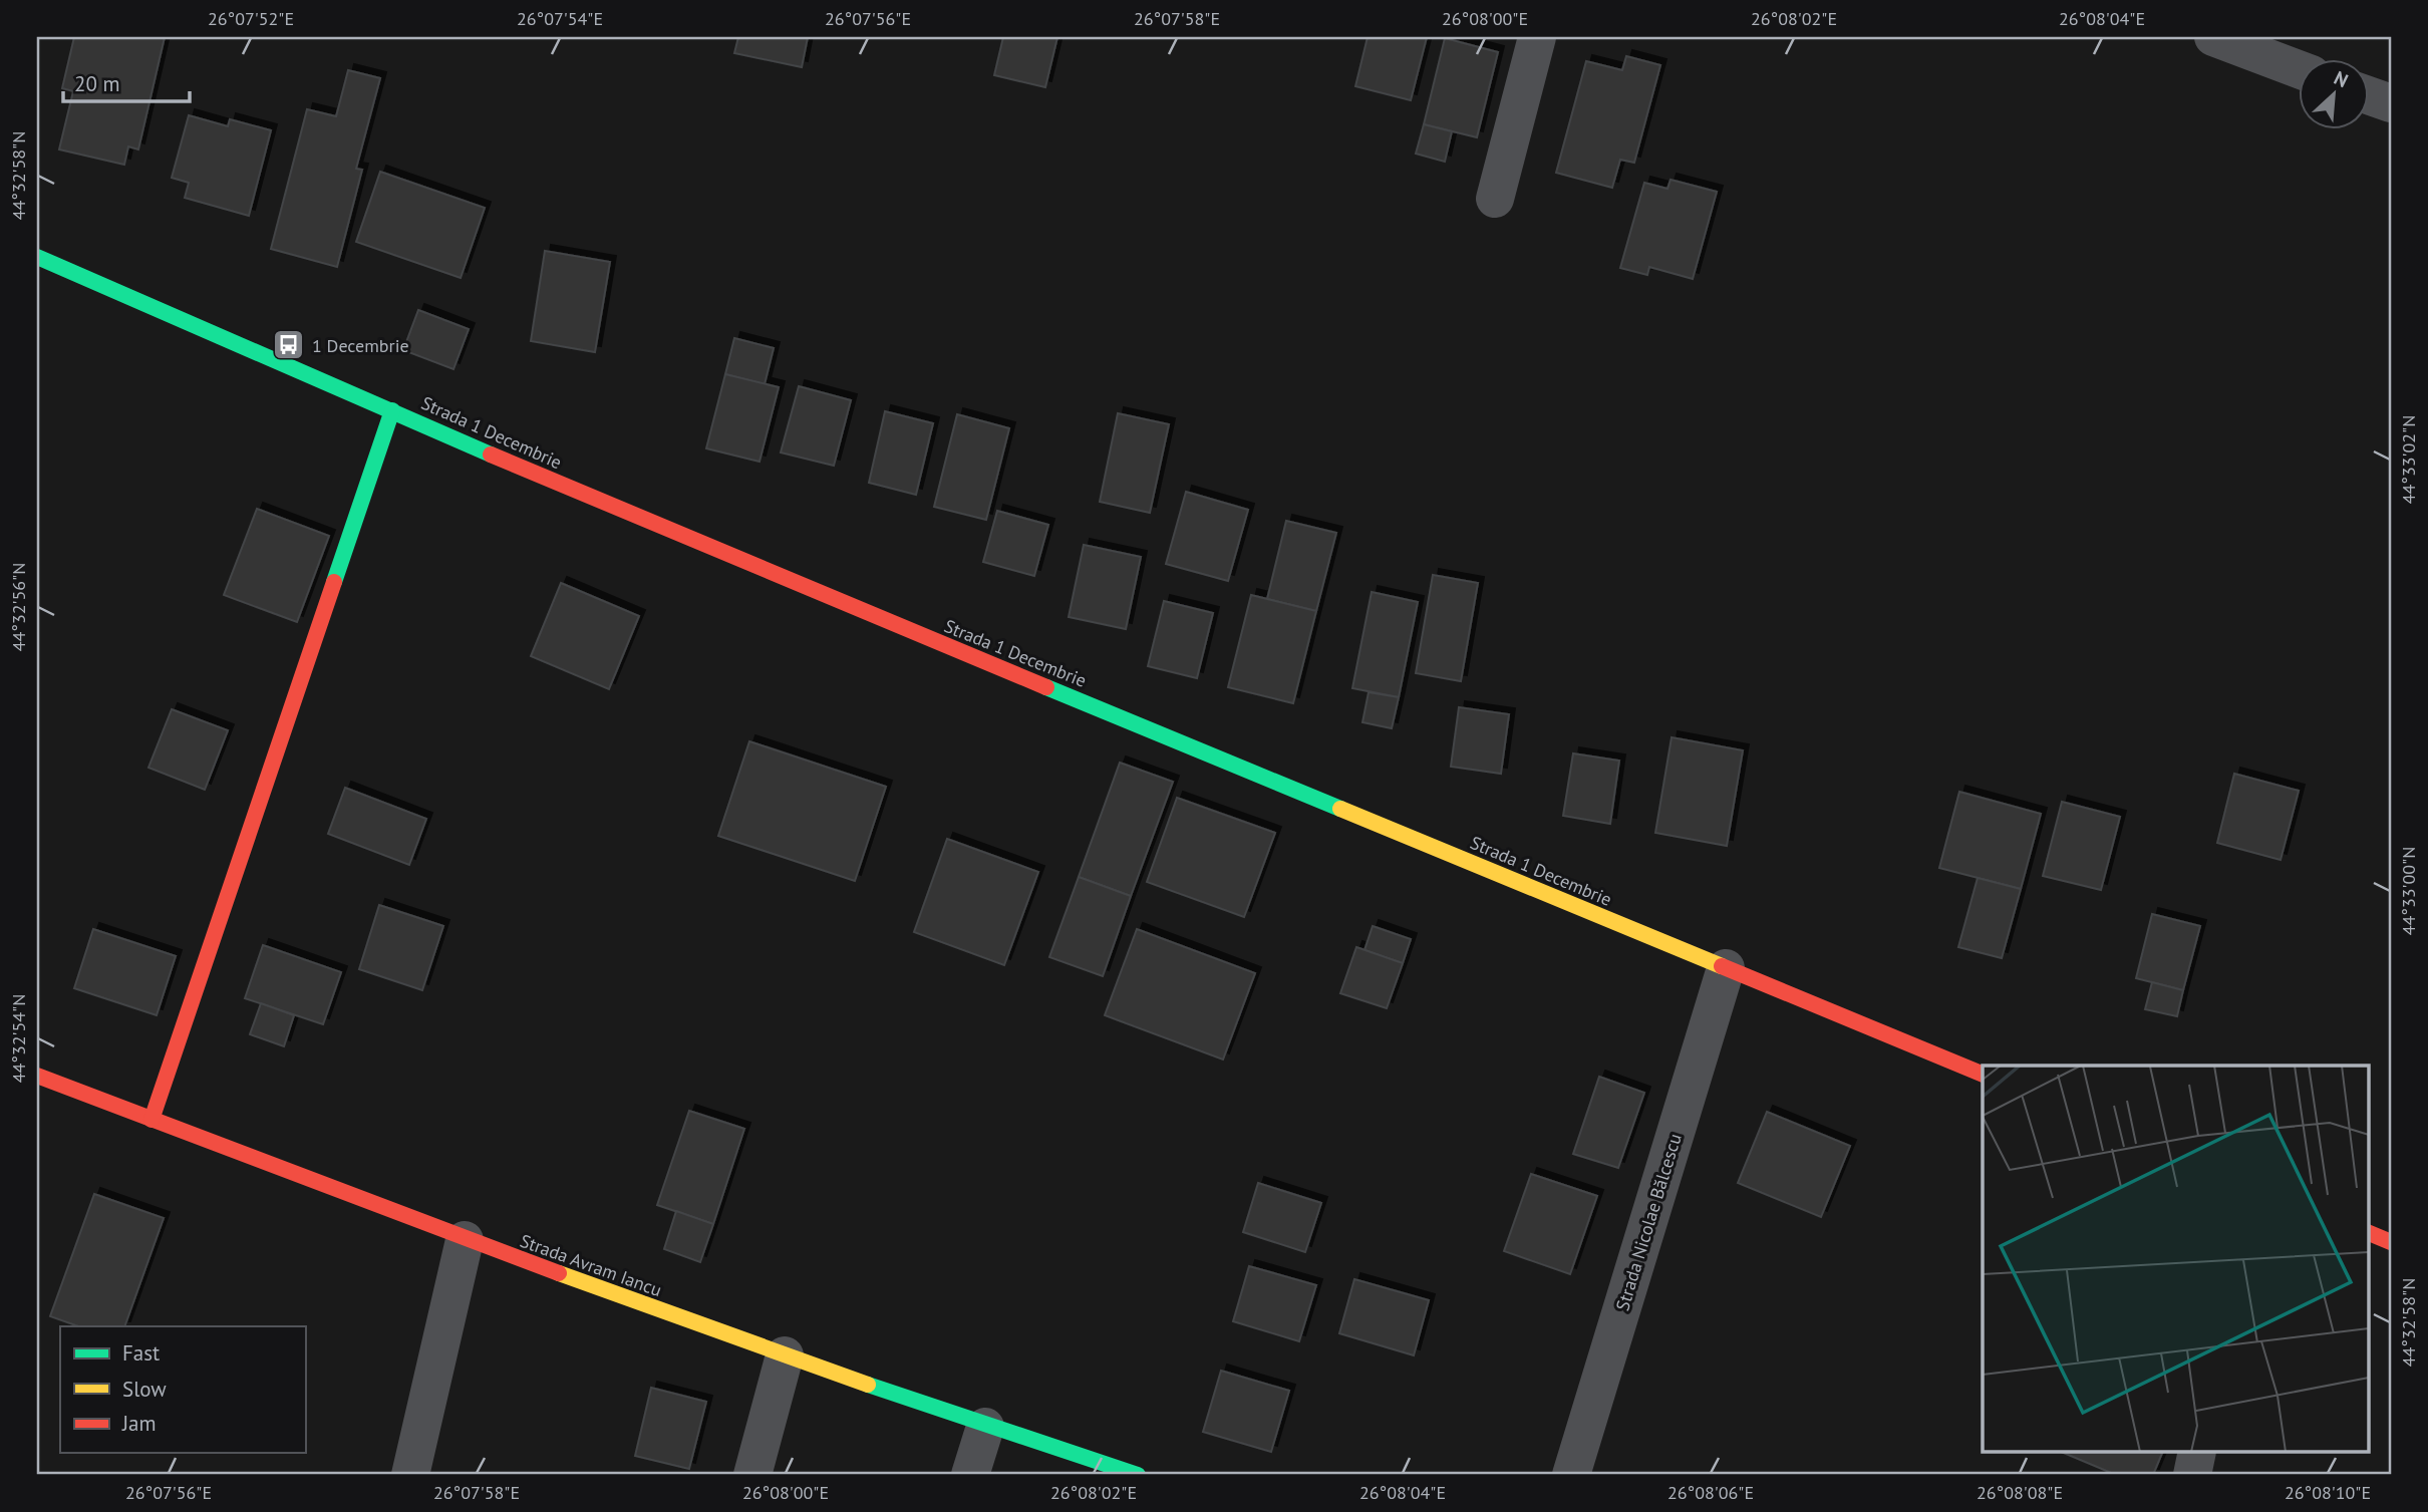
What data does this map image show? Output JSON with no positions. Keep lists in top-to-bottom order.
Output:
{
  "streets": {
    "main road": ["Strada 1 Decembrie", "Strada Avram Iancu"],
    "street": ["Strada Nicolae Bălcescu"]
  },
  "crossings": [
    ["Strada 1 Decembrie", "Strada Nicolae Bălcescu"]
  ],
  "places": {
    "bus stop": ["1 Decembrie"]
  },
  "legend": ["Fast", "Slow", "Jam"],
  "scale_bar": "20 m",
  "north": "top right",
  "coordinates": [
    "26°07'52\"E",
    "26°07'54\"E",
    "26°07'56\"E",
    "26°07'58\"E",
    "26°08'00\"E",
    "26°08'02\"E",
    "26°08'04\"E",
    "44°32'58\"N",
    "44°33'02\"N",
    "44°32'56\"N",
    "44°33'00\"N",
    "44°32'54\"N",
    "26°08'06\"E",
    "26°08'08\"E",
    "26°08'10\"E"
  ]
}
